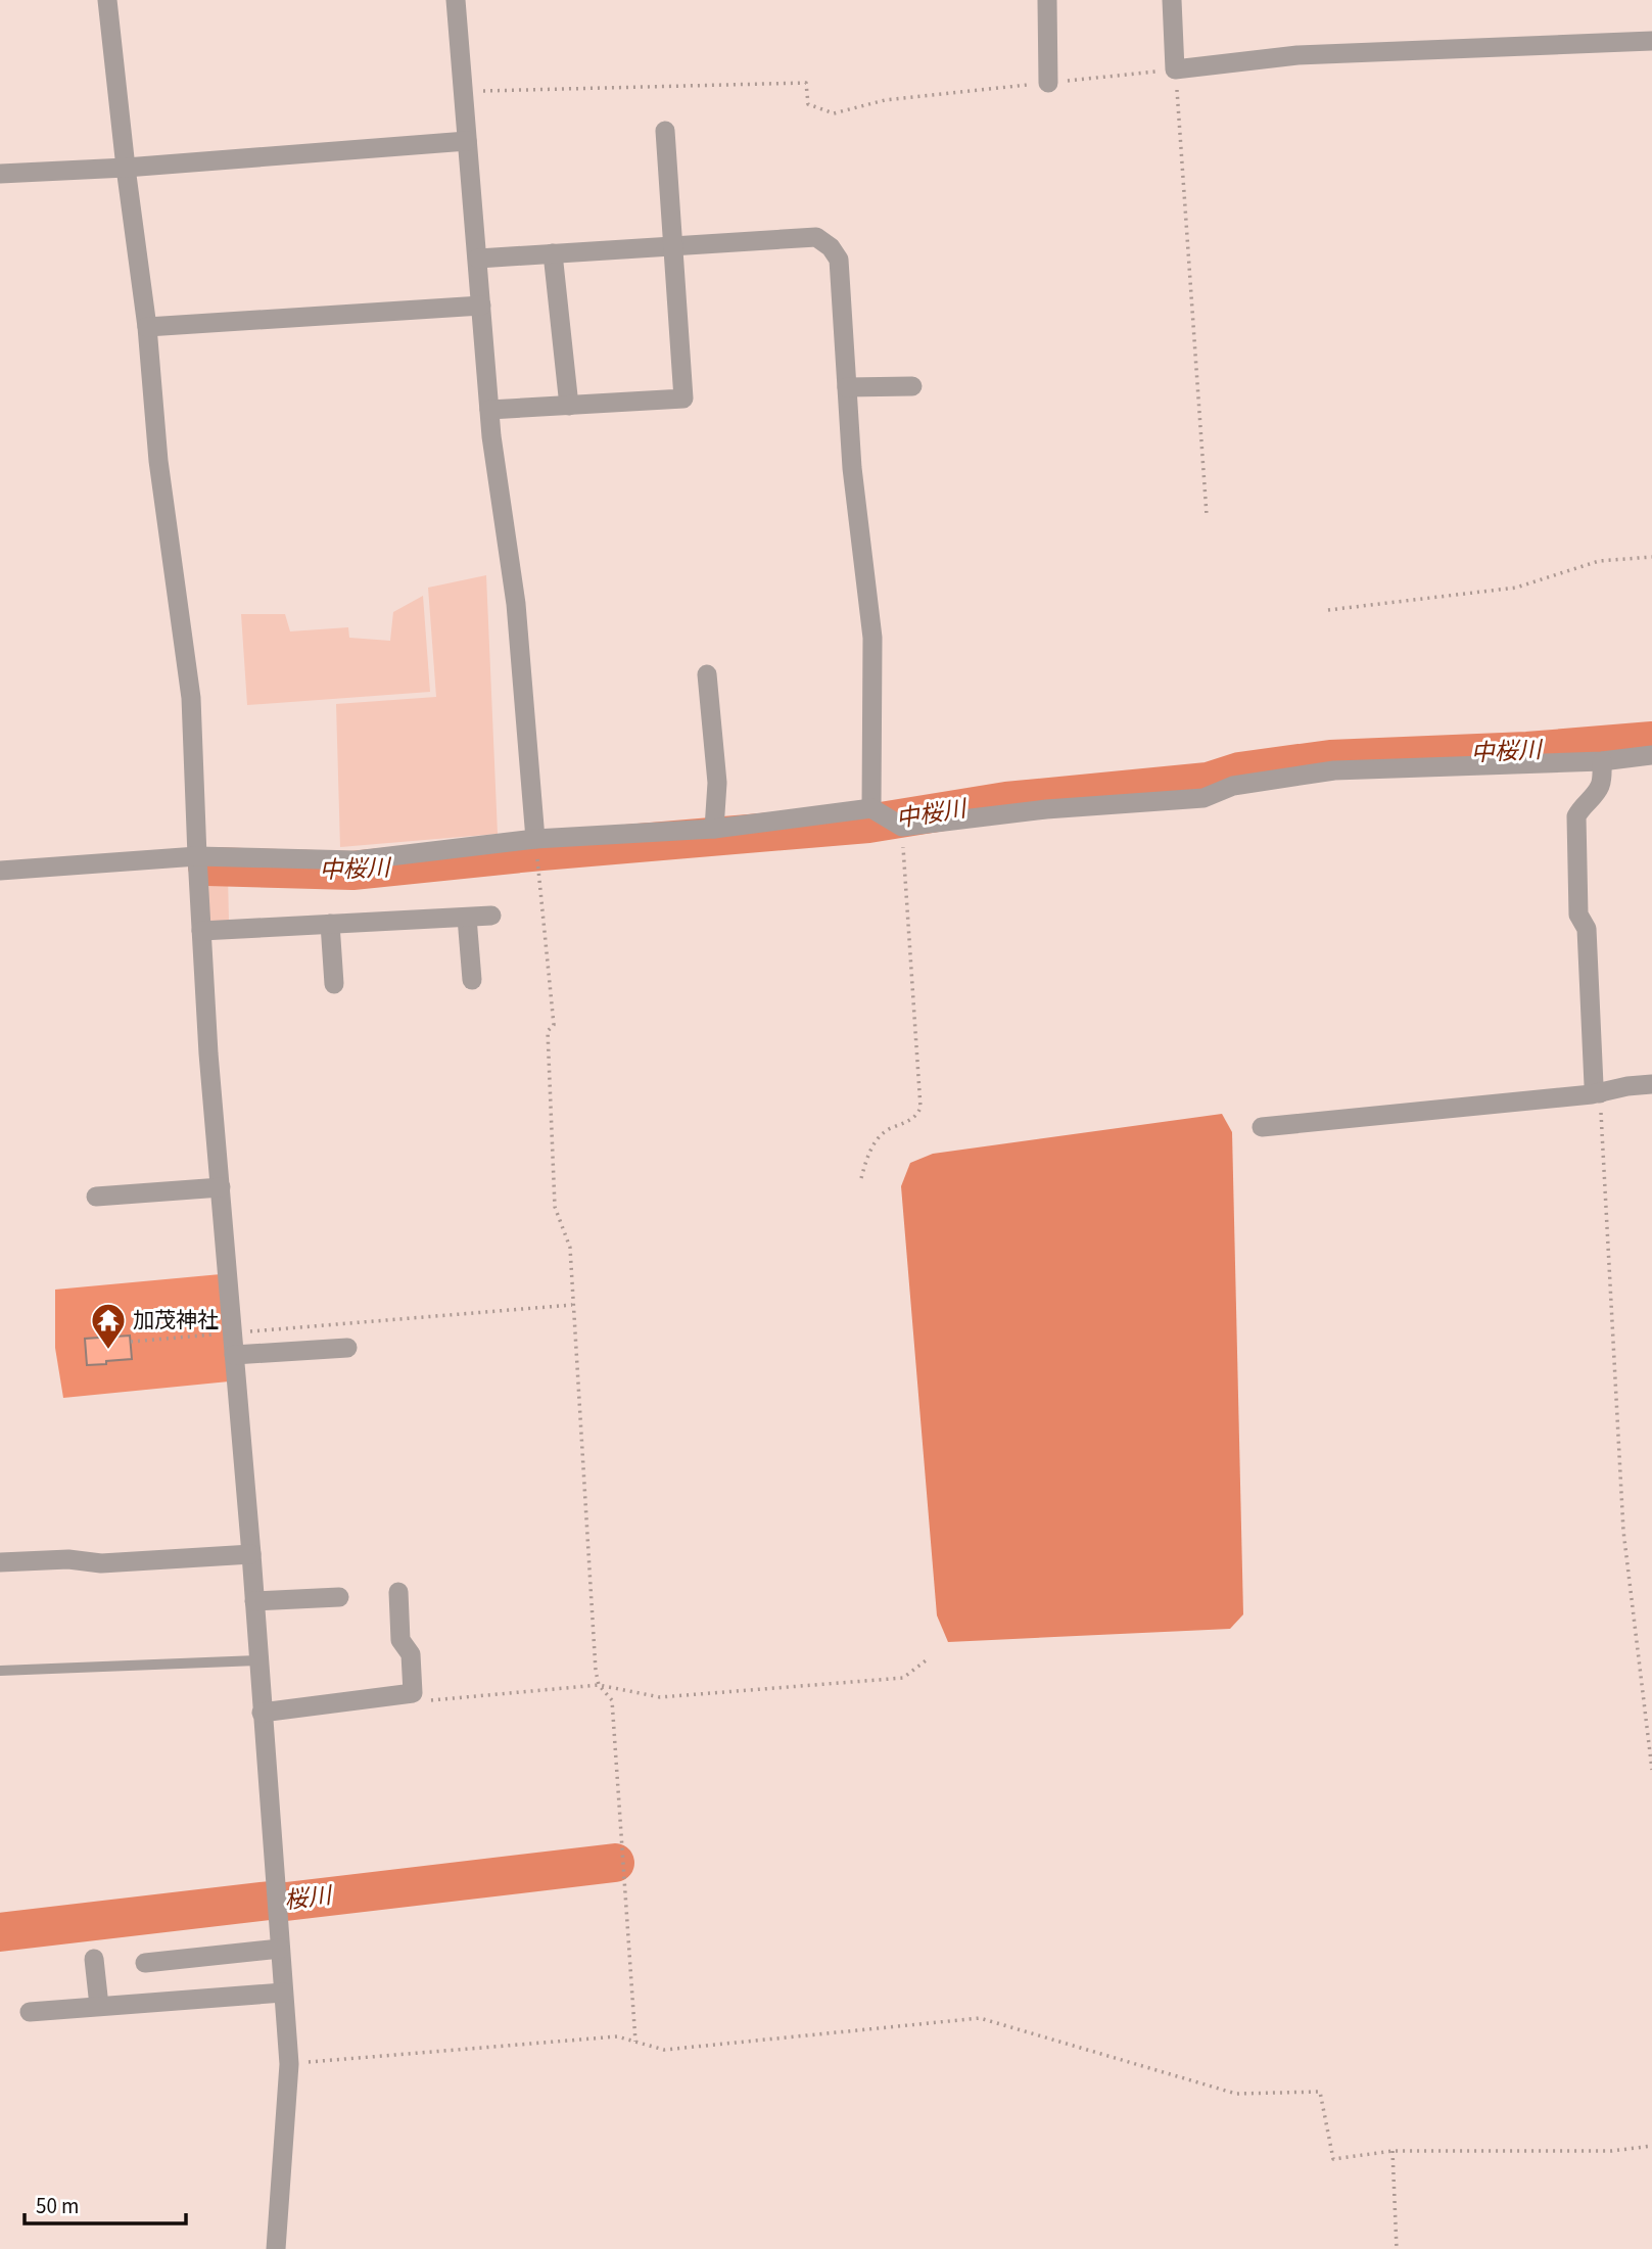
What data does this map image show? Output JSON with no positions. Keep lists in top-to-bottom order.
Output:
{
  "water": ["中桜川", "桜川"],
  "places": {
    "temple": ["加茂神社"]
  },
  "scale_bar": "50 m"
}
